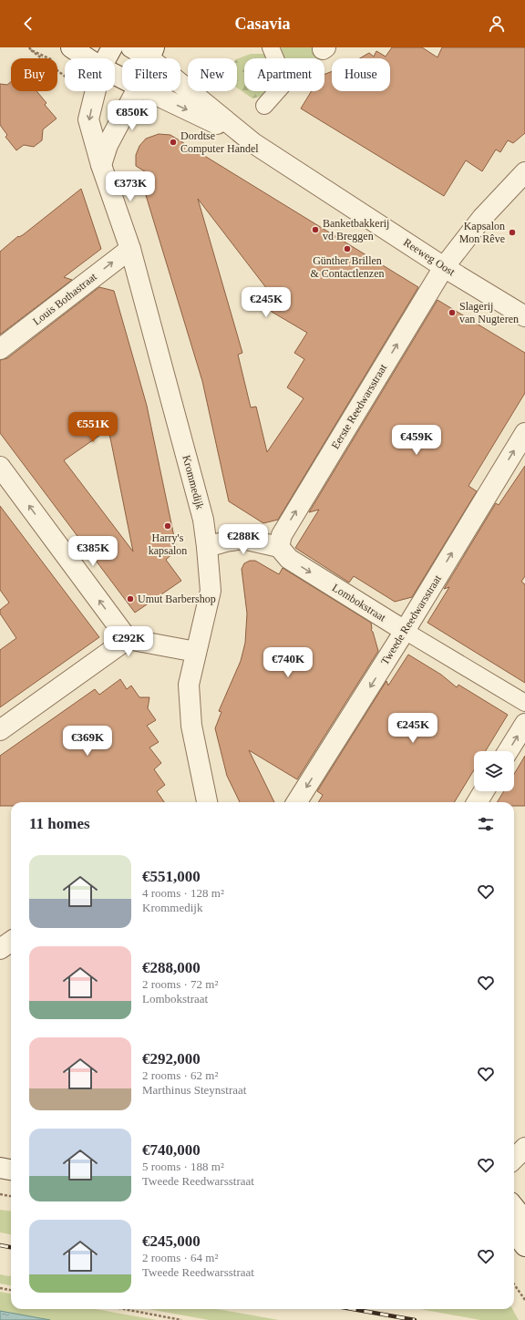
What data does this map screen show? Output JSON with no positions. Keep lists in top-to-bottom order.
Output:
{
  "streets": {
    "street": [
      "Reeweg Oost",
      "Louis Bothastraat",
      "Eerste Reedwarsstraat",
      "Krommedijk",
      "Lombokstraat",
      "Tweede Reedwarsstraat"
    ]
  },
  "crossings": [
    ["Reeweg Oost", "Eerste Reedwarsstraat"],
    ["Louis Bothastraat", "Krommedijk"],
    ["Eerste Reedwarsstraat", "Lombokstraat"],
    ["Lombokstraat", "Tweede Reedwarsstraat"]
  ],
  "one_way": ["Louis Bothastraat", "Eerste Reedwarsstraat", "Lombokstraat"],
  "places": [
    "Dordtse Computer Handel",
    "Banketbakkerij vd Breggen",
    "Kapsalon Mon Rêve",
    "Günther Brillen & Contactlenzen",
    "Slagerij van Nugteren",
    "Harry's kapsalon",
    "Umut Barbershop"
  ],
  "page": {
    "header": "Casavia",
    "chip": [
      "Buy",
      "Rent",
      "Filters",
      "New",
      "Apartment",
      "House"
    ],
    "price": [
      "€850K",
      "€373K",
      "€245K",
      "€551K",
      "€459K",
      "€288K",
      "€385K",
      "€292K",
      "€740K",
      "€245K",
      "€369K"
    ],
    "heading": "11 homes",
    "list": [
      {
        "name": "€551,000",
        "note": "4 rooms · 128 m² · Krommedijk"
      },
      {
        "name": "€288,000",
        "note": "2 rooms · 72 m² · Lombokstraat"
      },
      {
        "name": "€292,000",
        "note": "2 rooms · 62 m² · Marthinus Steynstraat"
      },
      {
        "name": "€740,000",
        "note": "5 rooms · 188 m² · Tweede Reedwarsstraat"
      },
      {
        "name": "€245,000",
        "note": "2 rooms · 64 m² · Tweede Reedwarsstraat"
      }
    ]
  }
}
